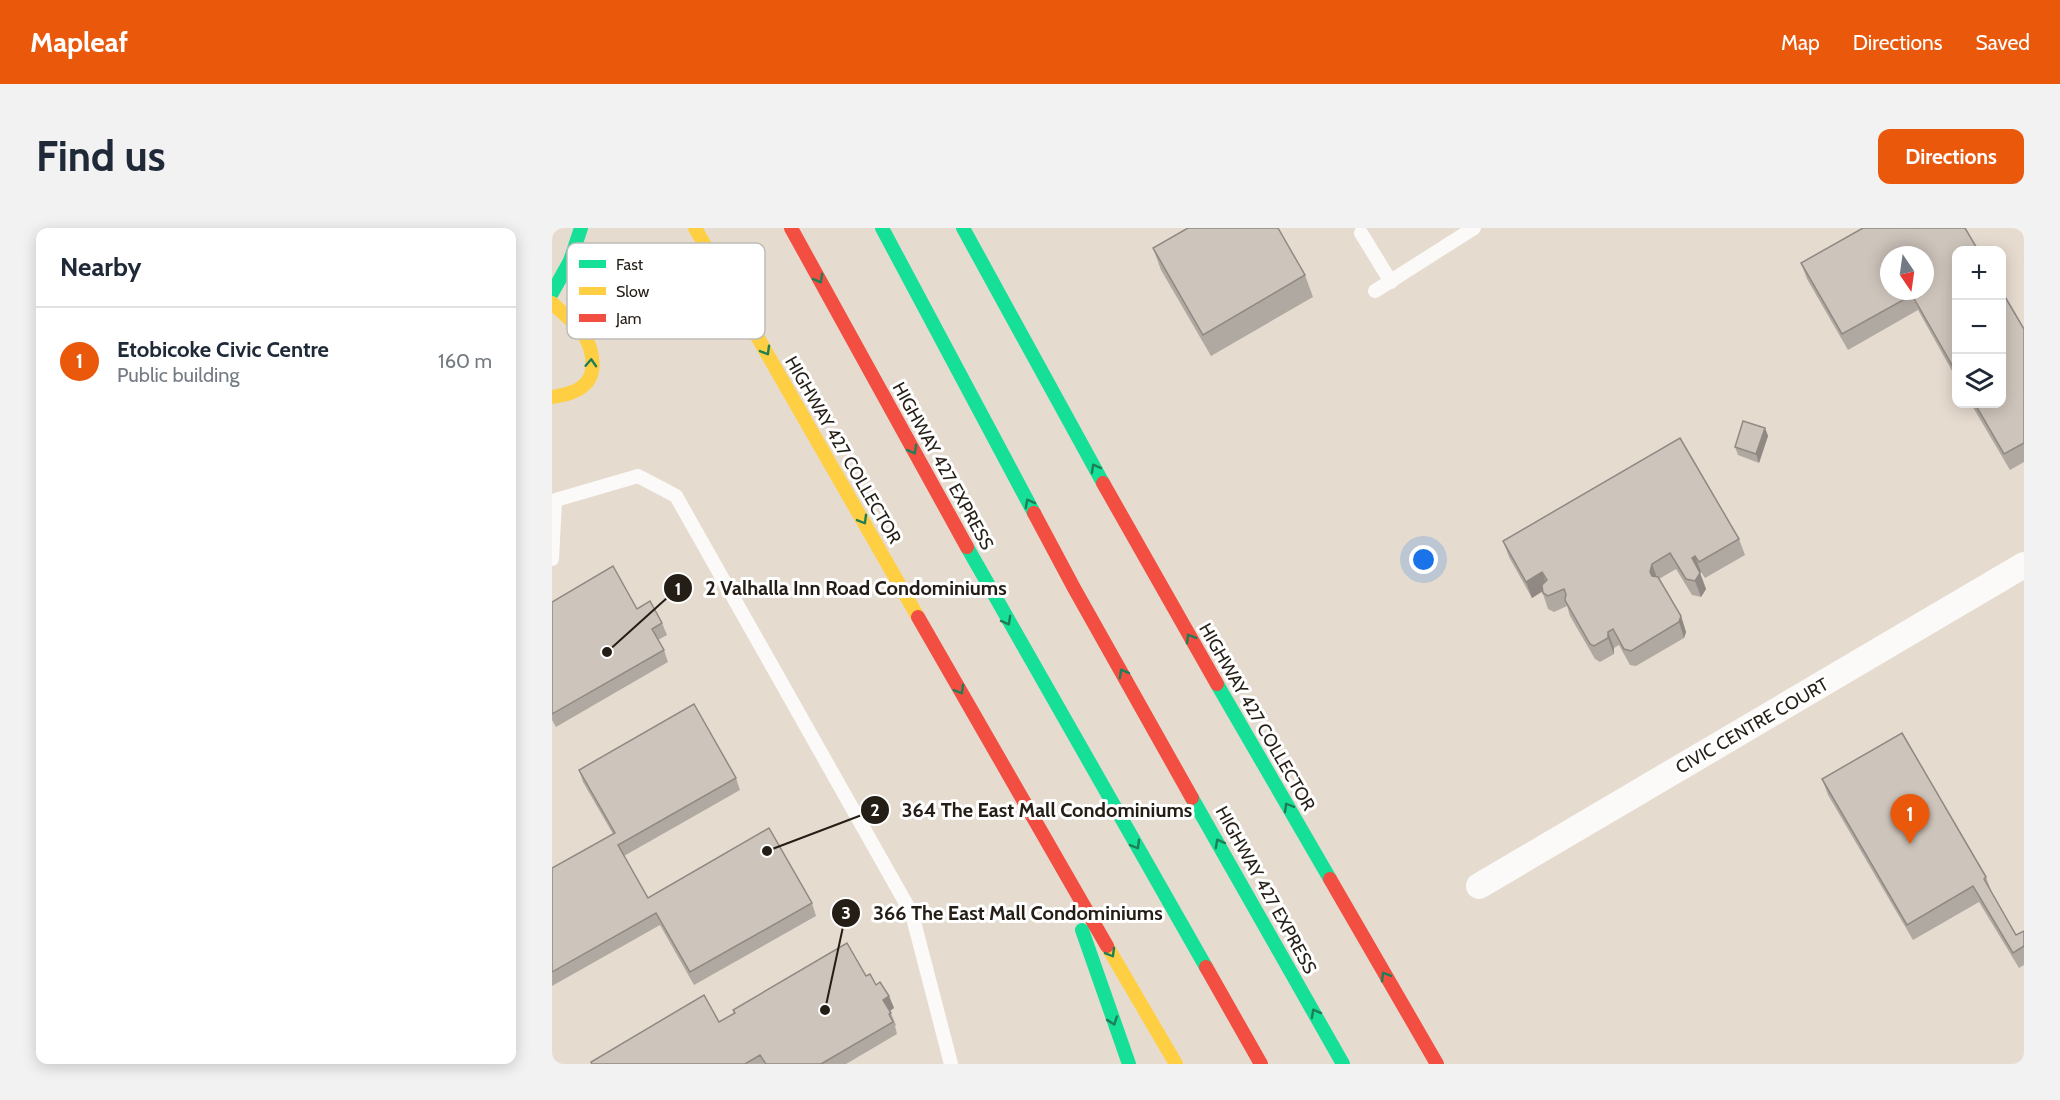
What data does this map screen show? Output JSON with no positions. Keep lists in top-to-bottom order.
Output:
{
  "streets": {
    "main road": ["HIGHWAY 427 COLLECTOR", "HIGHWAY 427 EXPRESS"],
    "street": ["CIVIC CENTRE COURT"]
  },
  "places": ["2 Valhalla Inn Road Condominiums", "364 The East Mall Condominiums", "366 The East Mall Condominiums"],
  "legend": ["Fast", "Slow", "Jam"],
  "north": "bottom",
  "page": {
    "header": "Mapleaf",
    "nav": ["Map", "Directions", "Saved"],
    "buttons": "Directions",
    "title": "Find us",
    "heading": "Nearby",
    "map_buttons": ["+", "−"],
    "list": [
      {
        "mark": "1",
        "name": "Etobicoke Civic Centre",
        "note": "Public building",
        "value": "160 m"
      }
    ],
    "pins": "1"
  }
}
